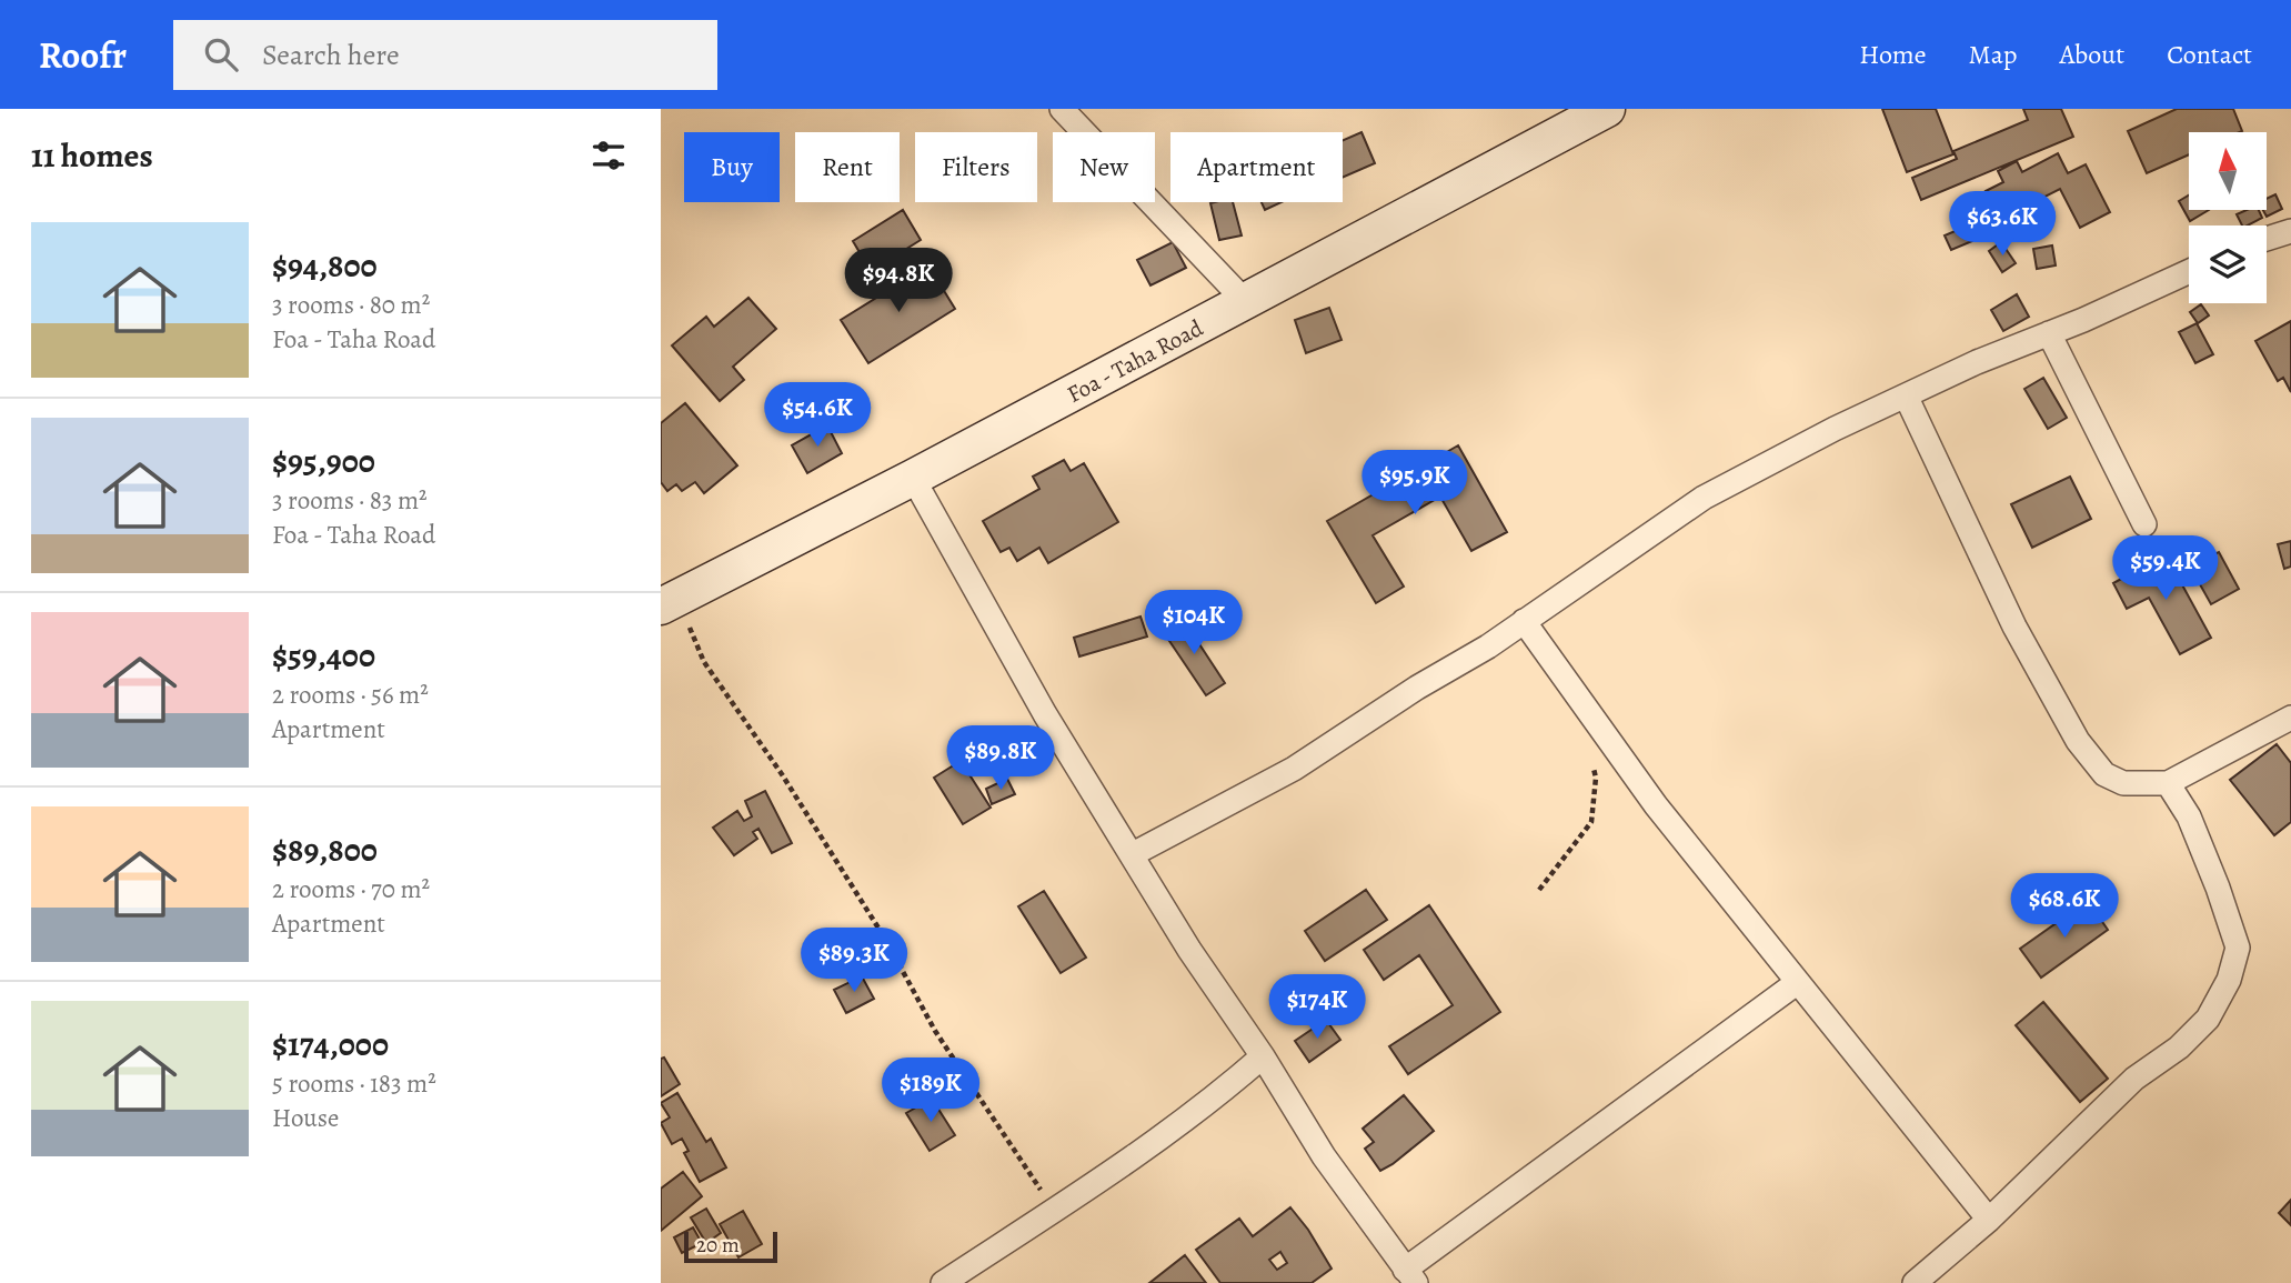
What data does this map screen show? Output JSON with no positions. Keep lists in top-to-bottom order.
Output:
{
  "streets": {
    "street": ["Foa - Taha Road"]
  },
  "scale_bar": "20 m",
  "north": "top",
  "page": {
    "header": "Roofr",
    "search": "Search here",
    "nav": [
      "Home",
      "Map",
      "About",
      "Contact"
    ],
    "heading": "11 homes",
    "chip": [
      "Buy",
      "Rent",
      "Filters",
      "New",
      "Apartment"
    ],
    "price": [
      "$63.6K",
      "$94.8K",
      "$54.6K",
      "$95.9K",
      "$59.4K",
      "$104K",
      "$89.8K",
      "$68.6K",
      "$89.3K",
      "$174K",
      "$189K"
    ],
    "list": [
      {
        "name": "$94,800",
        "note": "3 rooms · 80 m² · Foa - Taha Road"
      },
      {
        "name": "$95,900",
        "note": "3 rooms · 83 m² · Foa - Taha Road"
      },
      {
        "name": "$59,400",
        "note": "2 rooms · 56 m² · Apartment"
      },
      {
        "name": "$89,800",
        "note": "2 rooms · 70 m² · Apartment"
      },
      {
        "name": "$174,000",
        "note": "5 rooms · 183 m² · House"
      }
    ],
    "scale": "20 m"
  }
}
